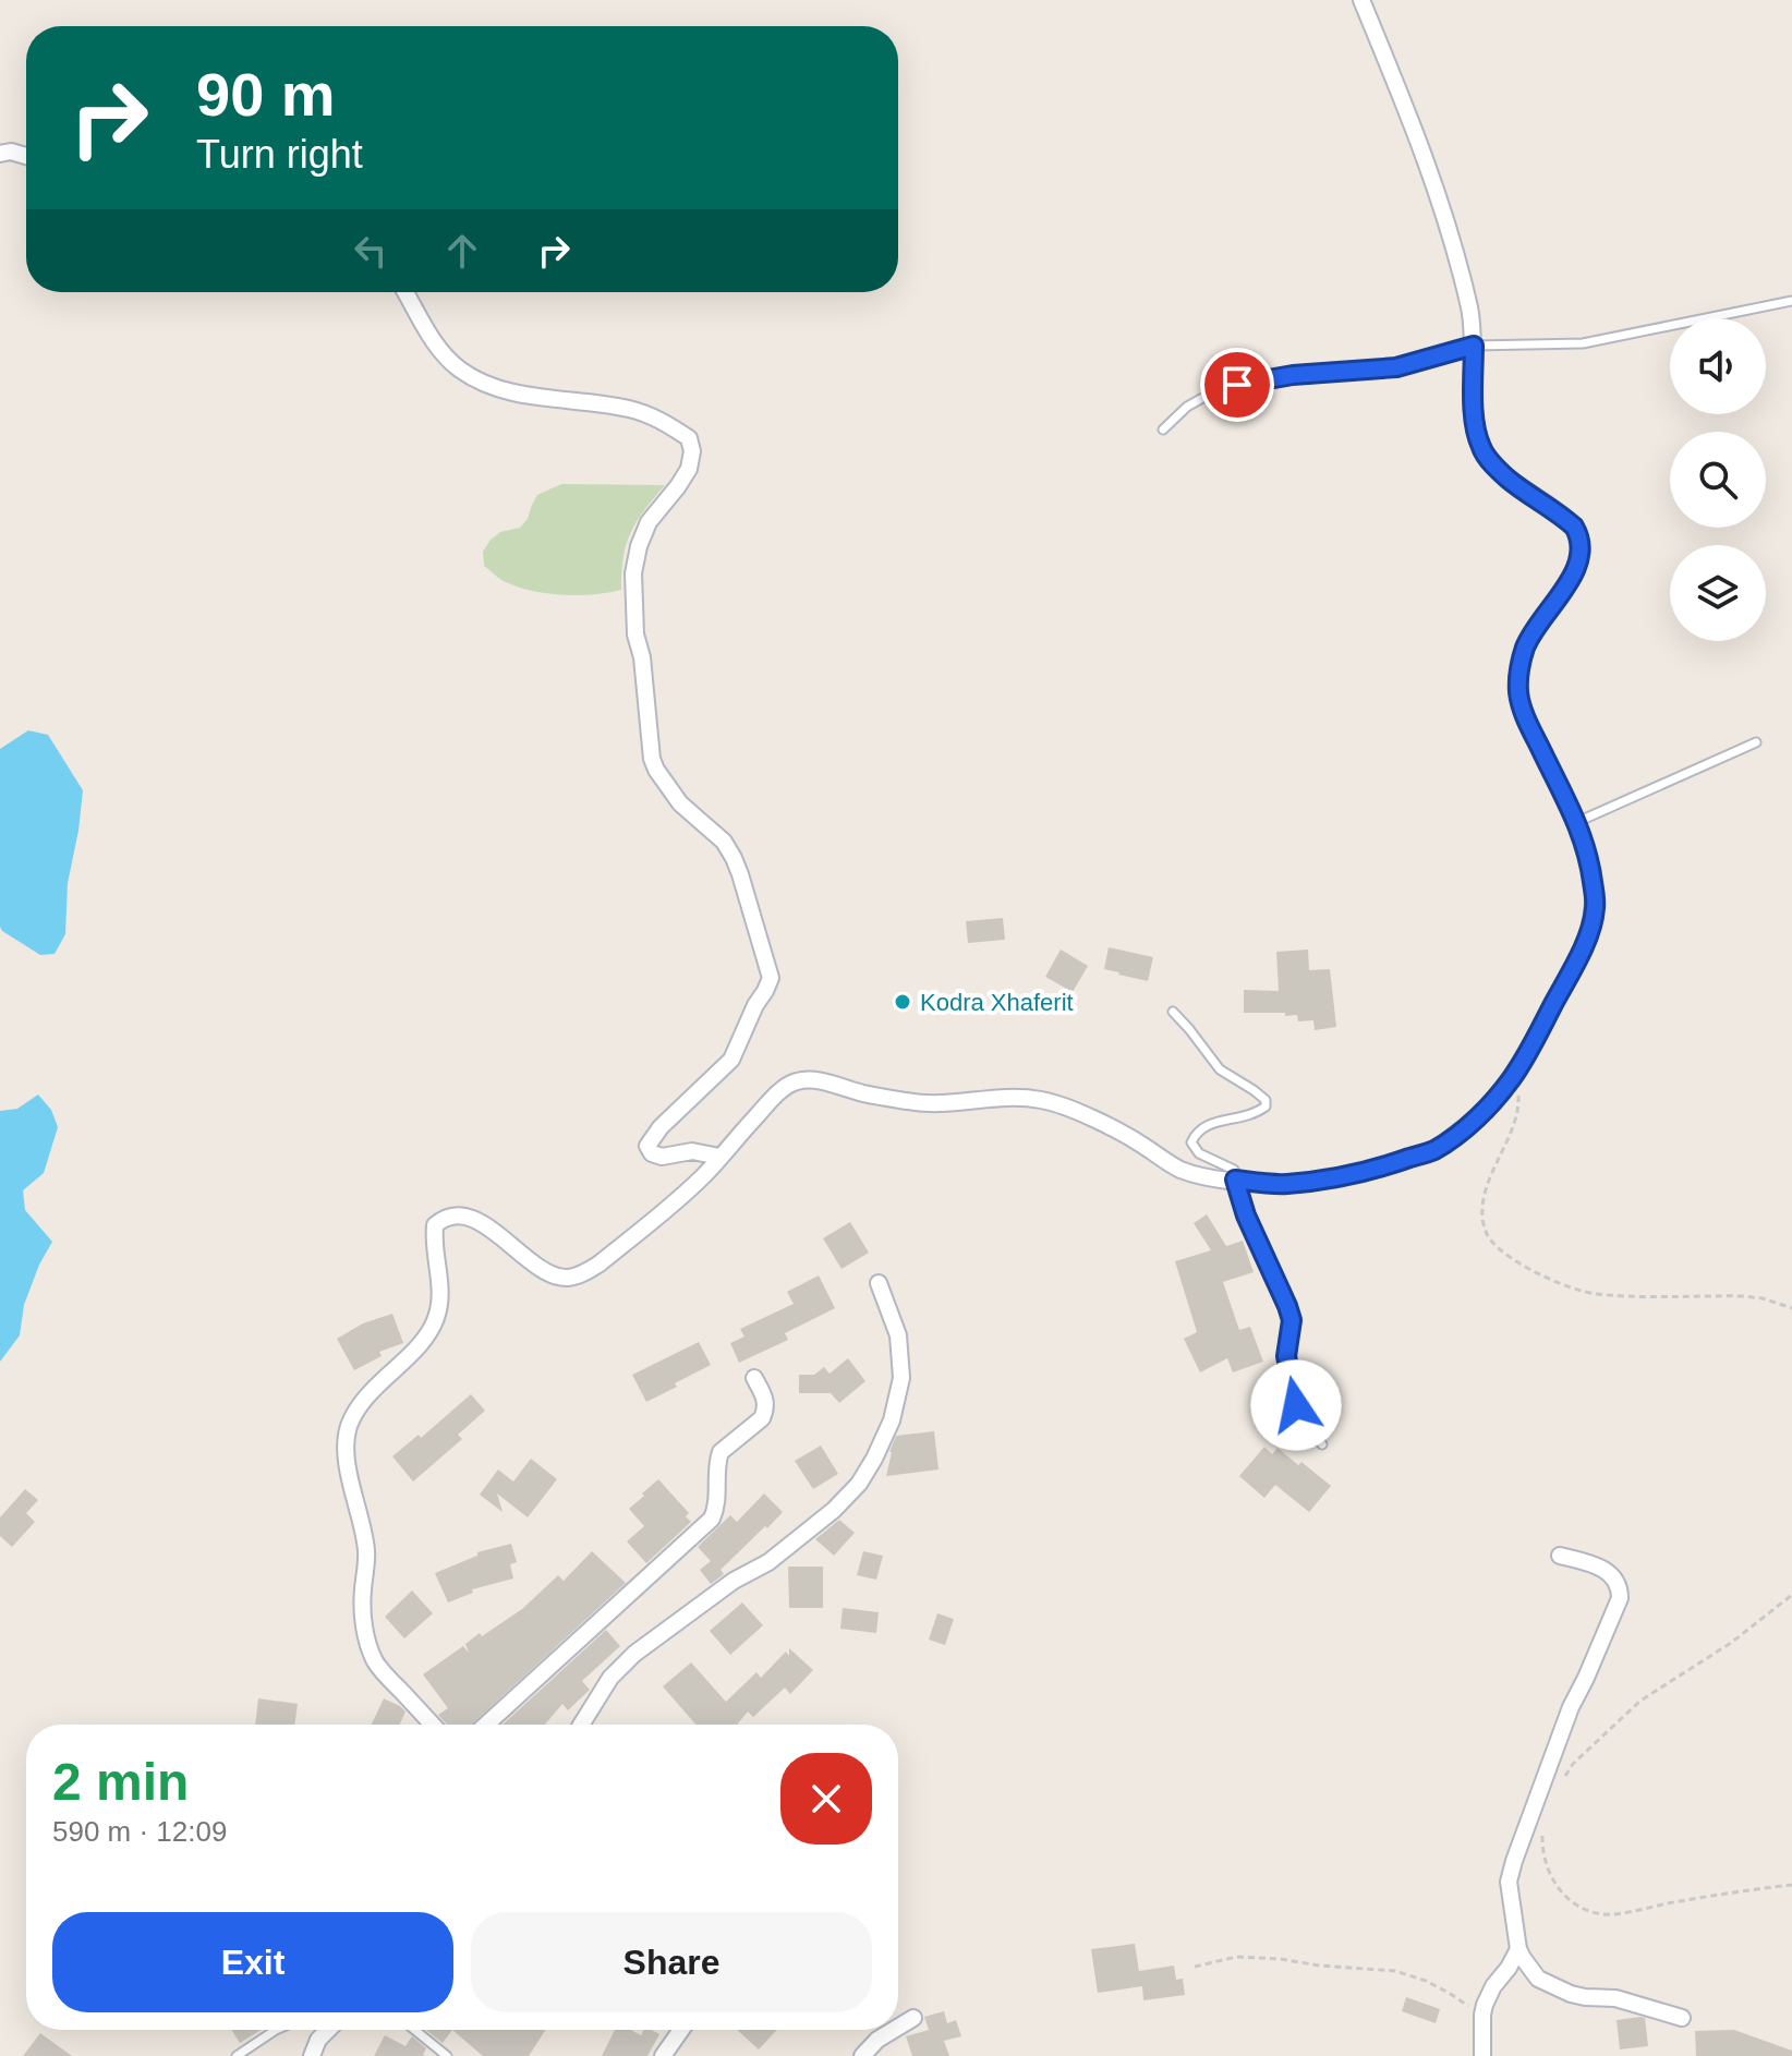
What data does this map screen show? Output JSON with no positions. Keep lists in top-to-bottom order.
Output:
{
  "places": ["Kodra Xhaferit"],
  "page": {
    "turn": ["90 m", "Turn right"],
    "heading": ["2 min", "590 m · 12:09"],
    "buttons": ["Exit", "Share"]
  }
}
